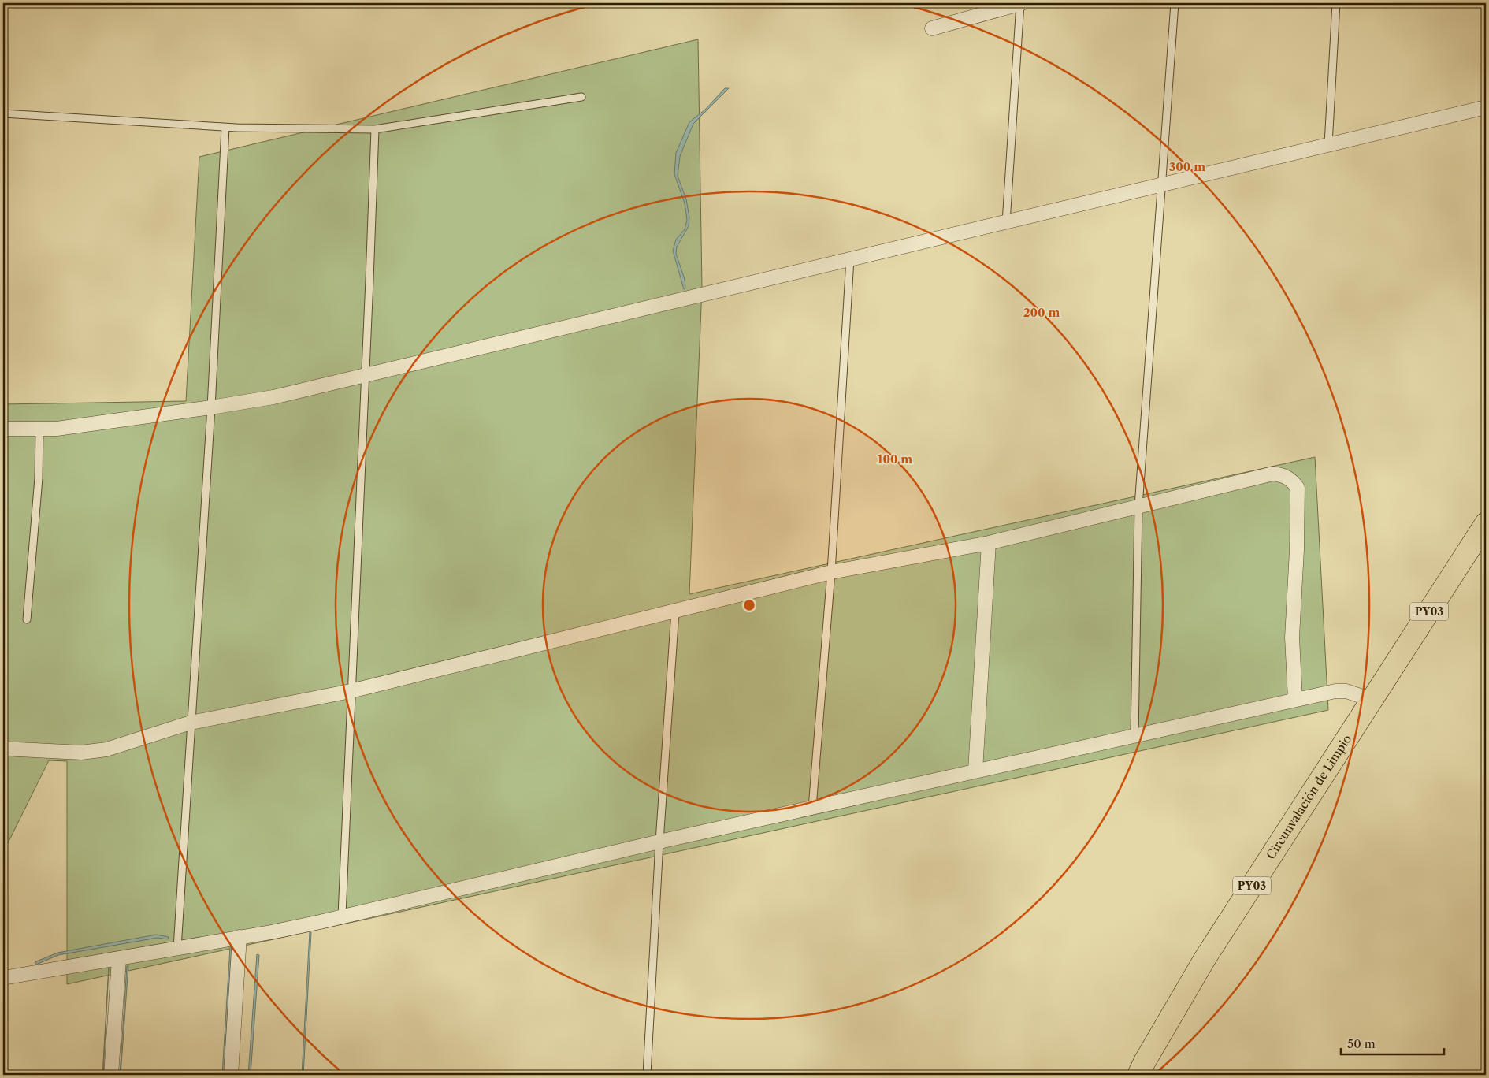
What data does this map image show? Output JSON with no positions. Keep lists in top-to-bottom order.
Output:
{
  "streets": {
    "highway": ["PY03", "Circunvalación de Limpio"]
  },
  "scale_bar": "50 m",
  "rings": ["300 m", "200 m", "100 m"]
}
